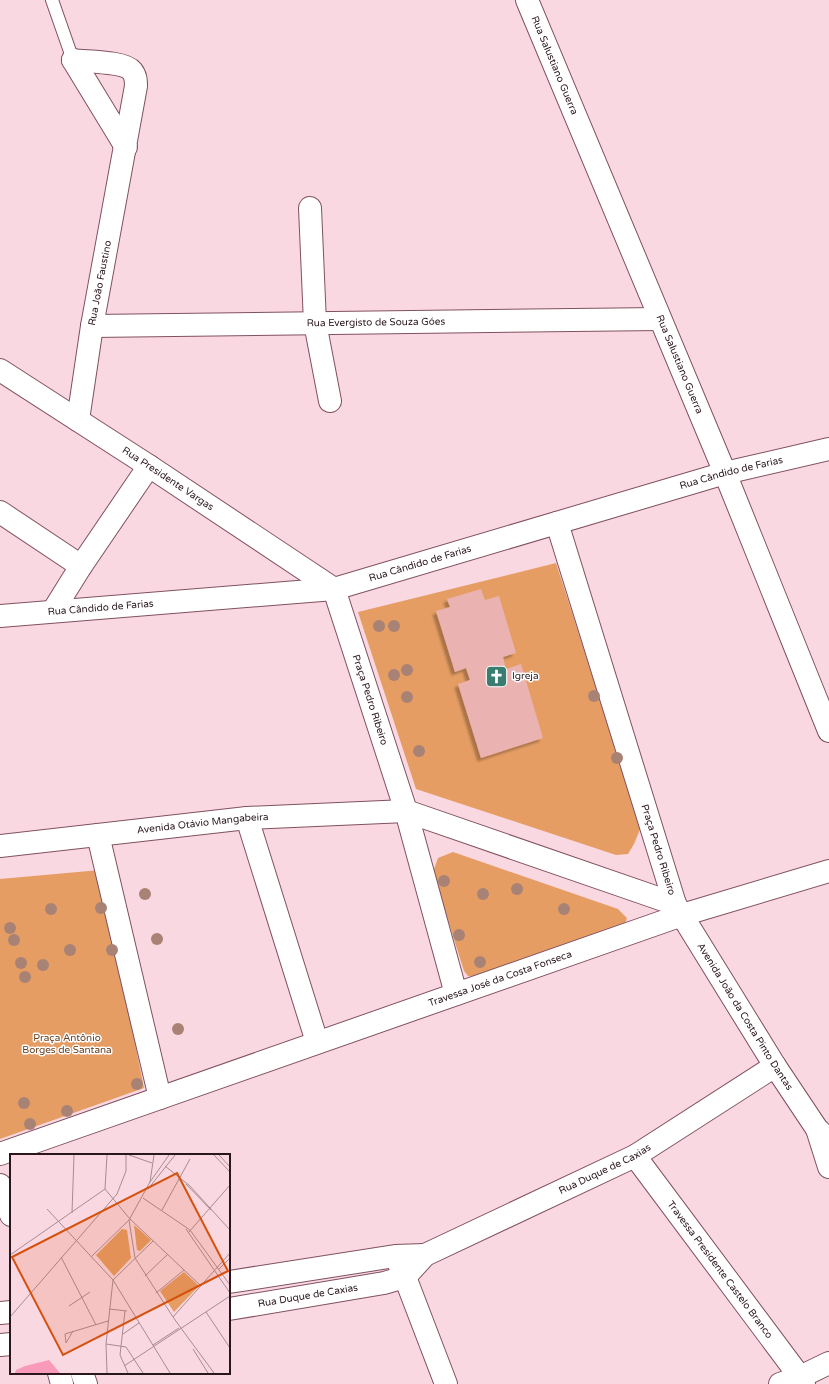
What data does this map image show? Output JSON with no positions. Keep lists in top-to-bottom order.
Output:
{
  "streets": {
    "street": [
      "Rua Salustiano Guerra",
      "Rua João Faustino",
      "Rua Evergisto de Souza Góes",
      "Rua Cândido de Farias",
      "Rua Presidente Vargas",
      "Praça Pedro Ribeiro",
      "Avenida Otávio Mangabeira",
      "Travessa José da Costa Fonseca",
      "Avenida João da Costa Pinto Dantas",
      "Rua Duque de Caxias",
      "Travessa Presidente Castelo Branco"
    ]
  },
  "crossings": [
    ["Rua Salustiano Guerra", "Rua Evergisto de Souza Góes"],
    ["Rua Salustiano Guerra", "Rua Cândido de Farias"],
    ["Rua João Faustino", "Rua Evergisto de Souza Góes"],
    ["Rua João Faustino", "Rua Presidente Vargas"],
    ["Rua Cândido de Farias", "Rua Presidente Vargas"],
    ["Rua Cândido de Farias", "Praça Pedro Ribeiro"],
    ["Rua Presidente Vargas", "Praça Pedro Ribeiro"],
    ["Praça Pedro Ribeiro", "Avenida Otávio Mangabeira"],
    ["Praça Pedro Ribeiro", "Travessa José da Costa Fonseca"],
    ["Praça Pedro Ribeiro", "Avenida João da Costa Pinto Dantas"],
    ["Travessa José da Costa Fonseca", "Avenida João da Costa Pinto Dantas"],
    ["Avenida João da Costa Pinto Dantas", "Rua Duque de Caxias"],
    ["Rua Duque de Caxias", "Travessa Presidente Castelo Branco"]
  ],
  "parks": ["Praça Antônio Borges de Santana"],
  "places": {
    "church": ["Igreja"]
  }
}
